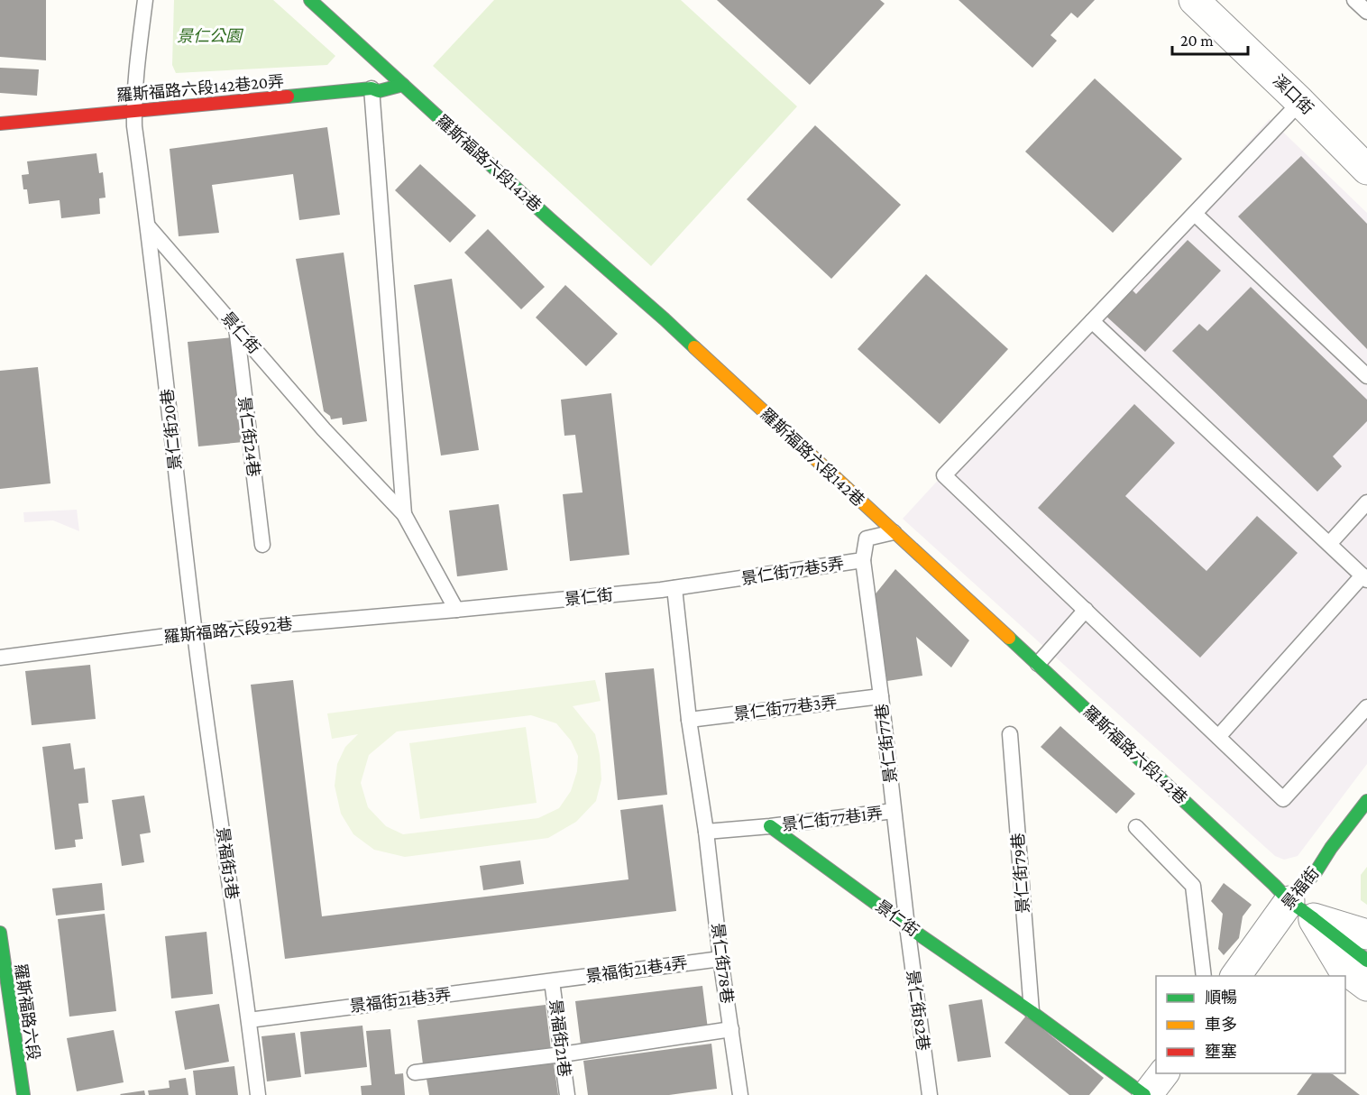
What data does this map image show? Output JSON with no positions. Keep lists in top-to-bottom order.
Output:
{
  "streets": {
    "main road": [
      "羅斯福路六段142巷20弄",
      "羅斯福路六段142巷",
      "景仁街",
      "景福街",
      "羅斯福路六段"
    ],
    "street": ["溪口街"],
    "lane": [
      "景仁街20巷",
      "景仁街24巷",
      "景仁街77巷5弄",
      "羅斯福路六段92巷",
      "景仁街77巷3弄",
      "景仁街77巷",
      "景仁街77巷1弄",
      "景福街3巷",
      "景仁街79巷",
      "景仁街78巷",
      "景福街21巷4弄",
      "景福街21巷3弄",
      "景仁街82巷",
      "景福街21巷"
    ]
  },
  "crossings": [
    ["羅斯福路六段142巷20弄", "羅斯福路六段142巷"],
    ["羅斯福路六段142巷", "景仁街77巷5弄"],
    ["羅斯福路六段142巷", "景福街"],
    ["景仁街", "景仁街20巷"],
    ["景仁街", "景仁街24巷"],
    ["景仁街", "景仁街77巷5弄"],
    ["景仁街", "羅斯福路六段92巷"],
    ["景仁街", "景仁街77巷"],
    ["景仁街", "景仁街77巷1弄"],
    ["景仁街", "景仁街79巷"],
    ["景仁街", "景仁街82巷"],
    ["景仁街20巷", "羅斯福路六段92巷"],
    ["景仁街20巷", "景福街3巷"],
    ["景仁街77巷5弄", "景仁街77巷"],
    ["羅斯福路六段92巷", "景福街3巷"],
    ["景仁街77巷3弄", "景仁街77巷"],
    ["景仁街77巷", "景仁街77巷1弄"],
    ["景仁街77巷", "景仁街82巷"],
    ["景福街3巷", "景福街21巷3弄"],
    ["景仁街78巷", "景福街21巷4弄"],
    ["景福街21巷4弄", "景福街21巷3弄"],
    ["景福街21巷4弄", "景福街21巷"],
    ["景福街21巷3弄", "景福街21巷"]
  ],
  "parks": ["景仁公園"],
  "legend": ["順暢", "車多", "壅塞"],
  "scale_bar": "20 m"
}
